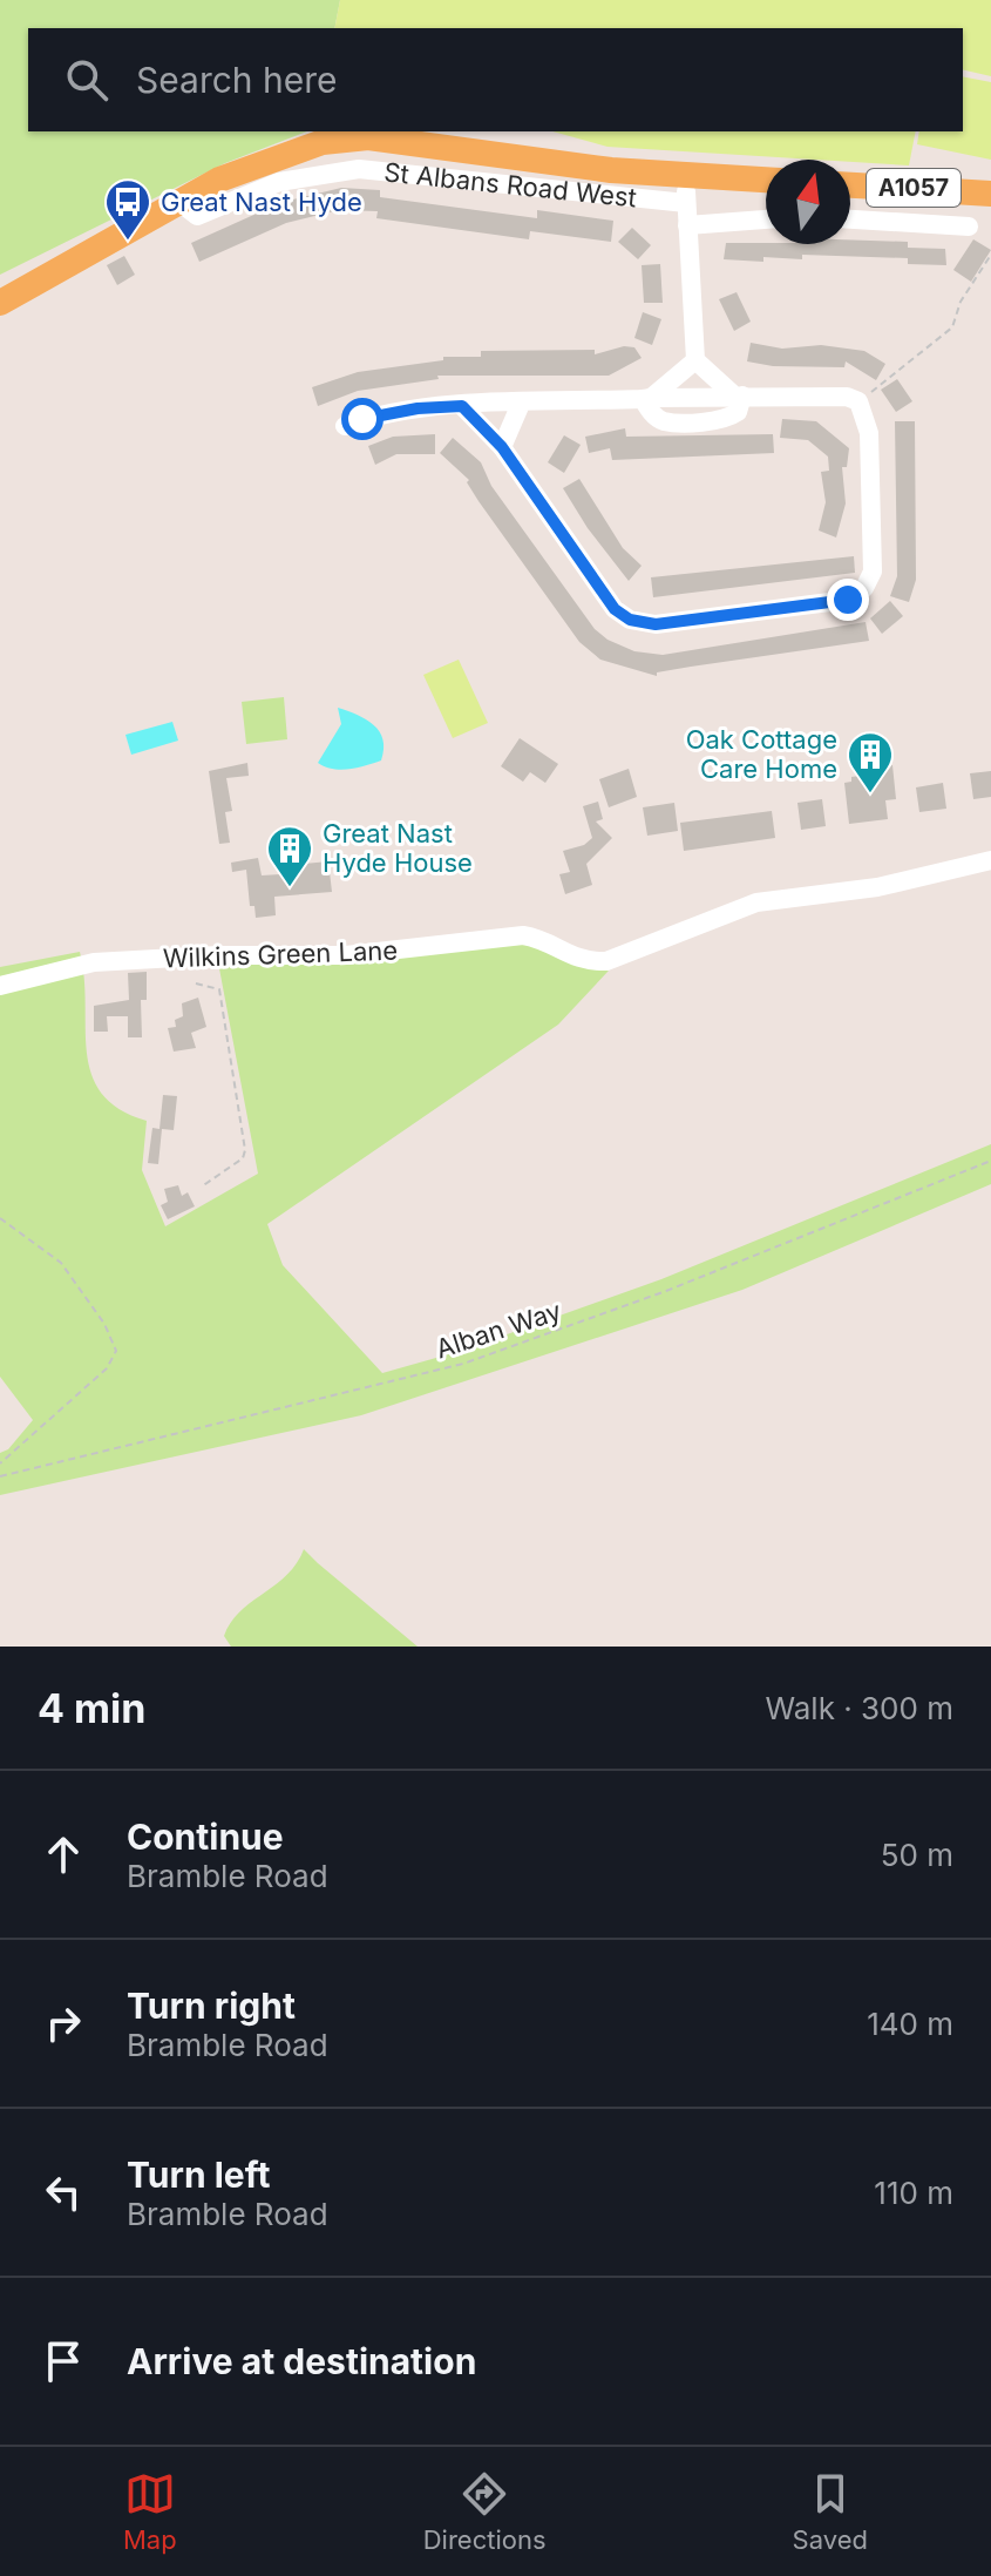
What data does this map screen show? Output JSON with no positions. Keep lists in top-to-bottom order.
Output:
{
  "streets": {
    "main road": ["St Albans Road West", "A1057"],
    "street": ["Wilkins Green Lane"],
    "path": ["Alban Way"]
  },
  "places": {
    "bus stop": ["Great Nast Hyde"],
    "building": ["Oak Cottage Care Home", "Great Nast Hyde House"]
  },
  "north": "top",
  "page": {
    "search": "Search here",
    "heading": ["4 min", "Walk · 300 m"],
    "list": [
      ["Continue", "Bramble Road", "50 m"],
      ["Turn right", "Bramble Road", "140 m"],
      ["Turn left", "Bramble Road", "110 m"],
      "Arrive at destination"
    ],
    "nav": ["Map", "Directions", "Saved"]
  }
}
